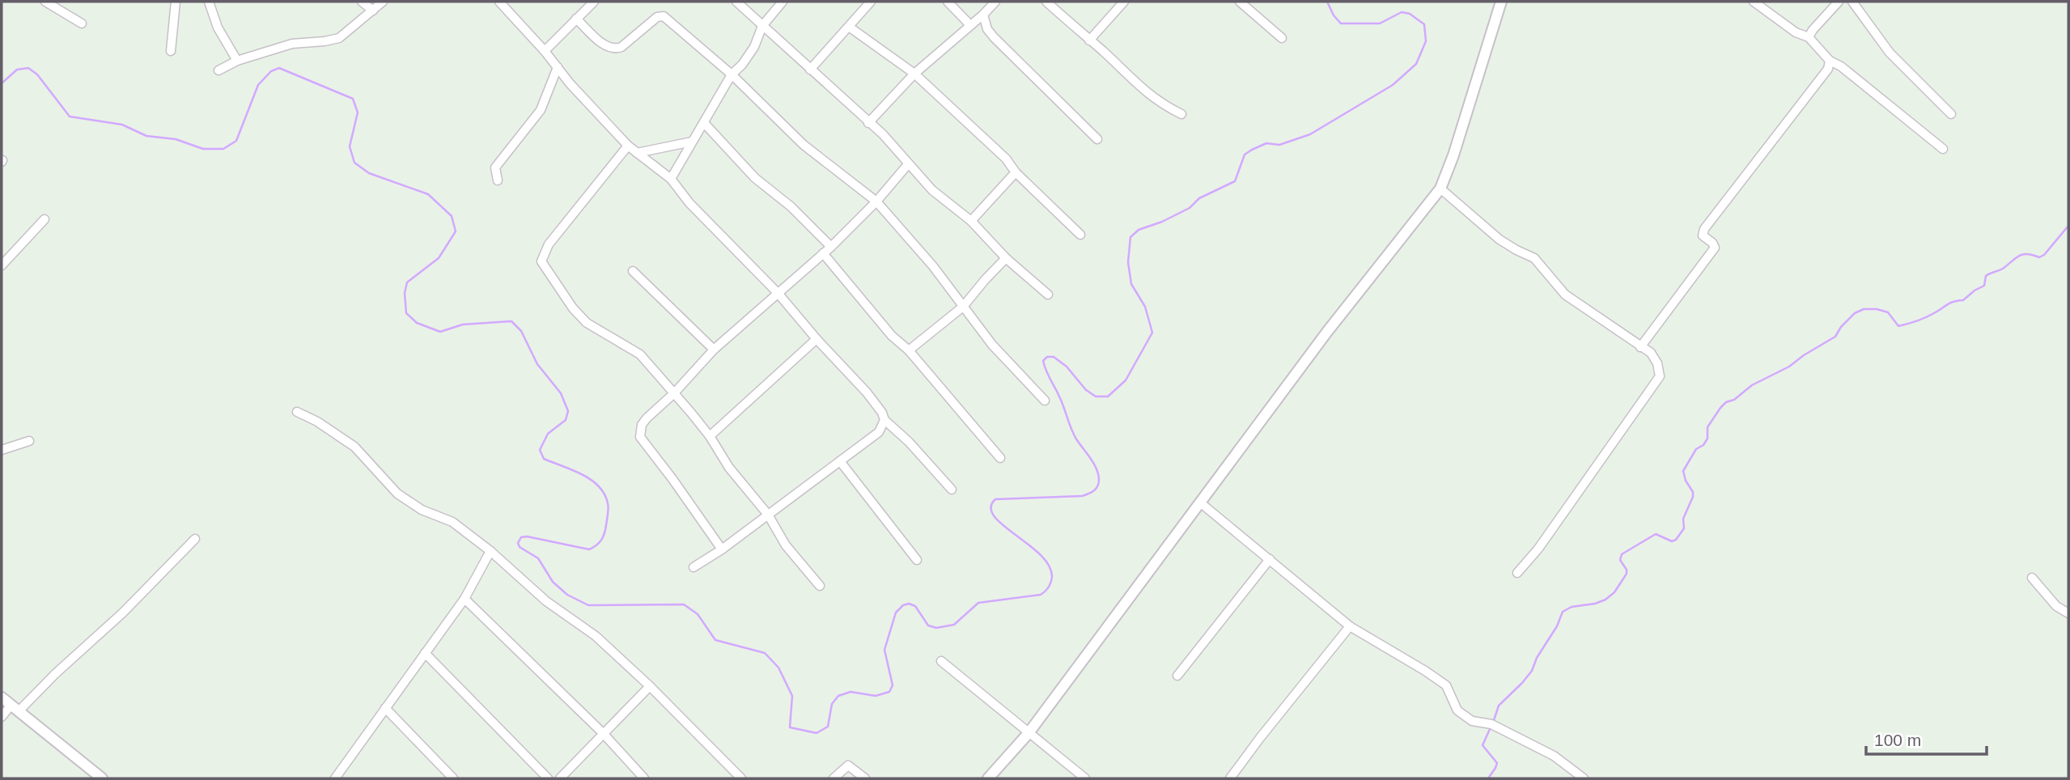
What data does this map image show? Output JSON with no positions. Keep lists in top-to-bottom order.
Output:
{
  "scale_bar": "100 m"
}
